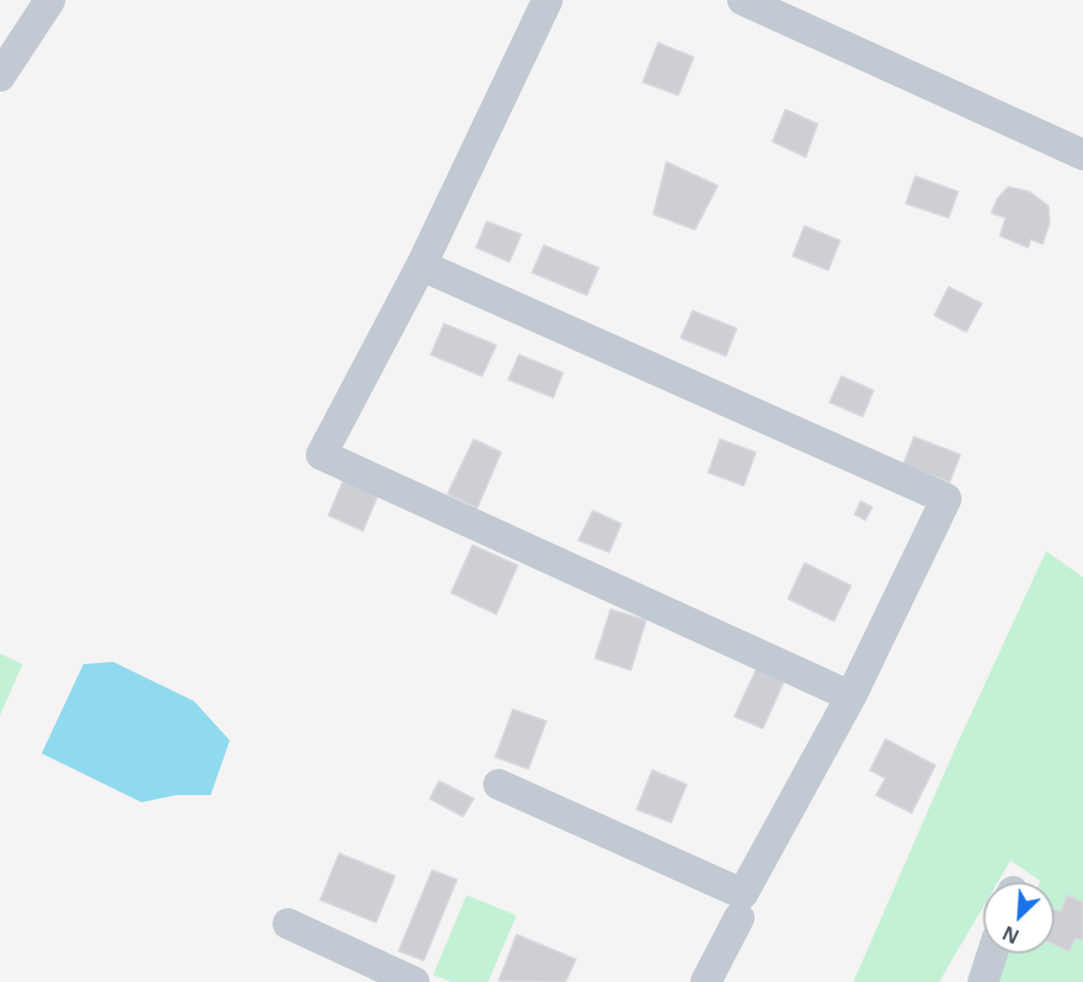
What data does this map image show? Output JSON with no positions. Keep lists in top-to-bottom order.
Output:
{
  "north": "bottom left"
}
